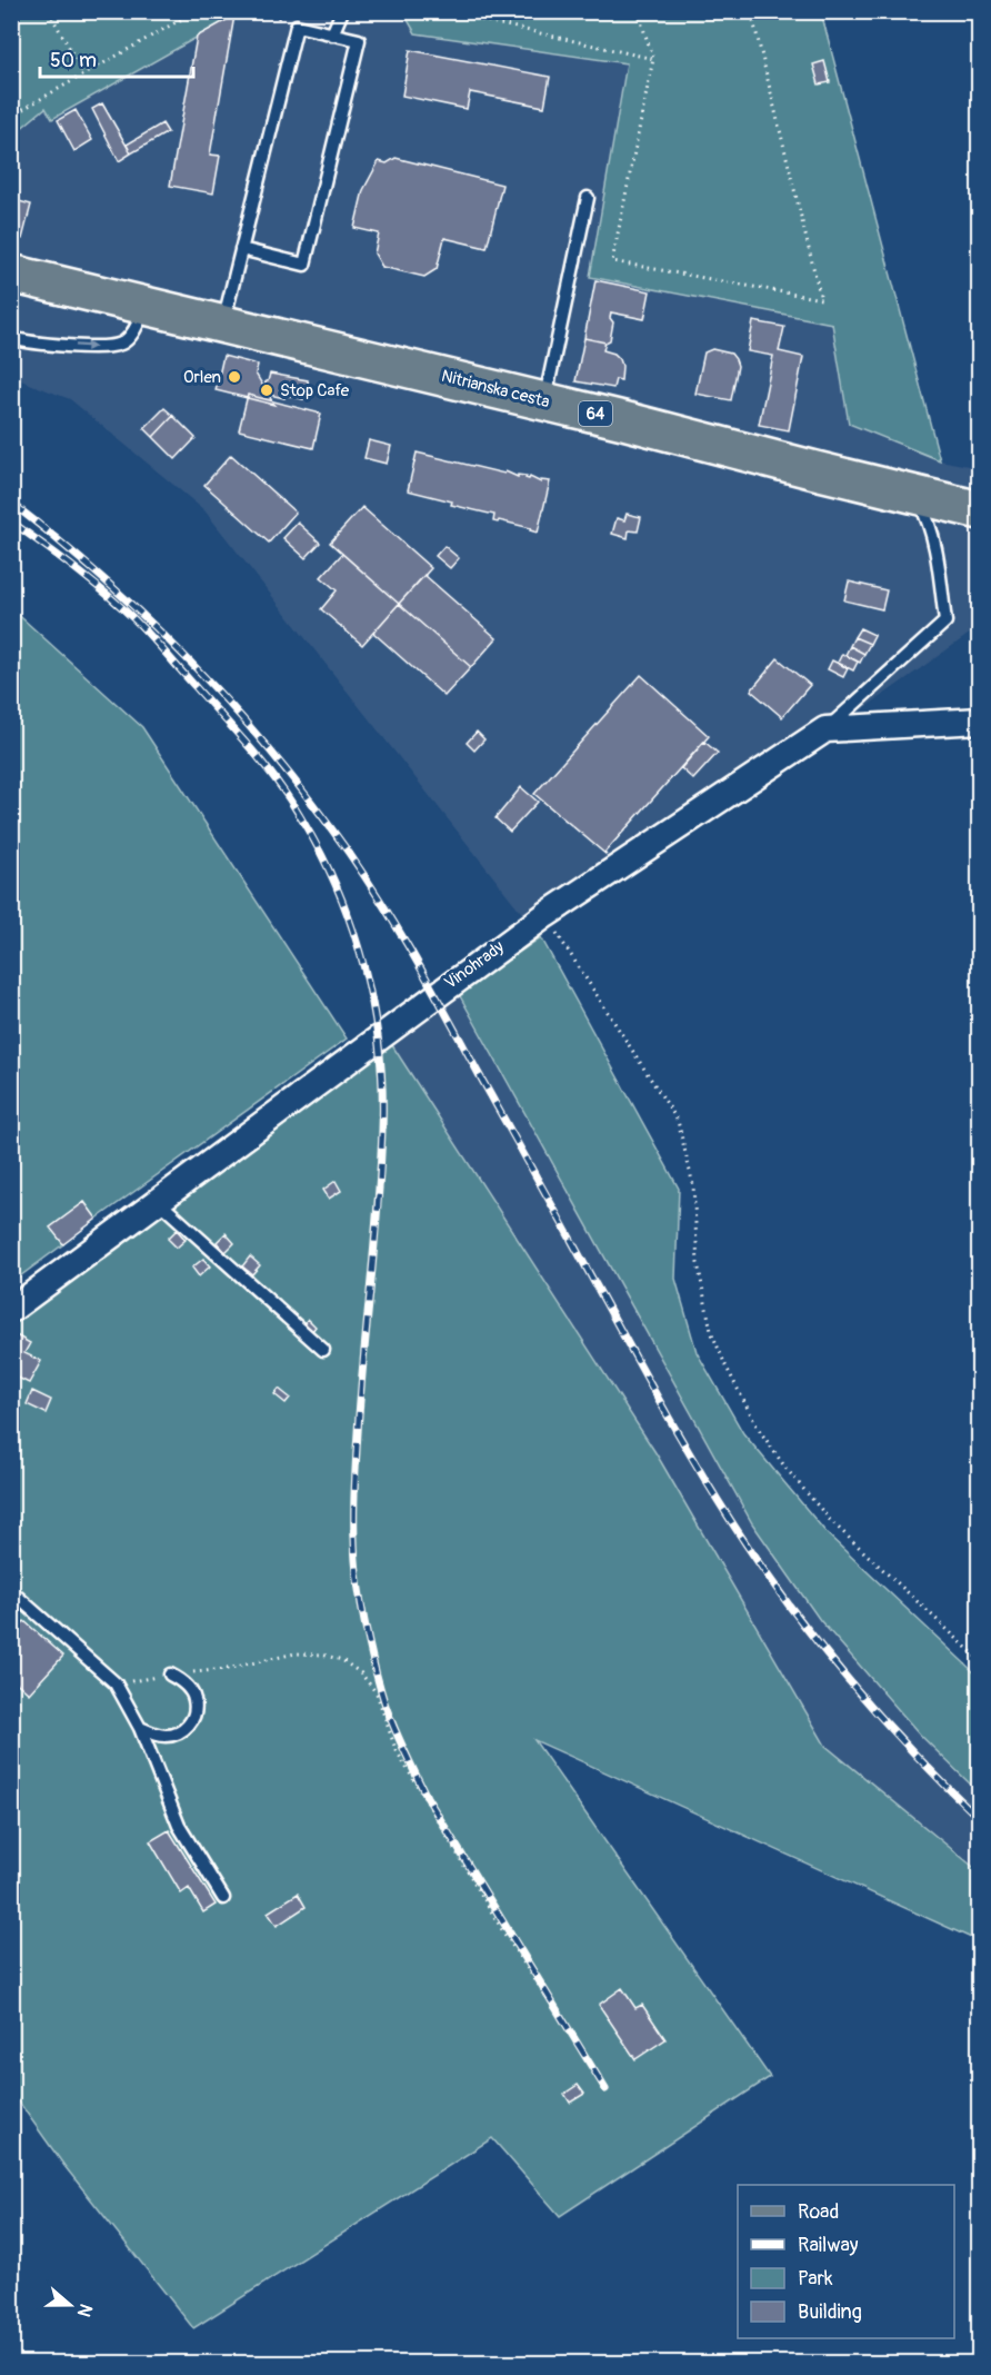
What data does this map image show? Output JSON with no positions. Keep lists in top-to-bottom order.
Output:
{
  "streets": {
    "main road": ["Nitrianska cesta", "64"],
    "street": ["Vinohrady"]
  },
  "places": ["Orlen", "Stop Cafe"],
  "legend": [
    "Road",
    "Railway",
    "Park",
    "Building"
  ],
  "scale_bar": "50 m",
  "north": "right"
}
